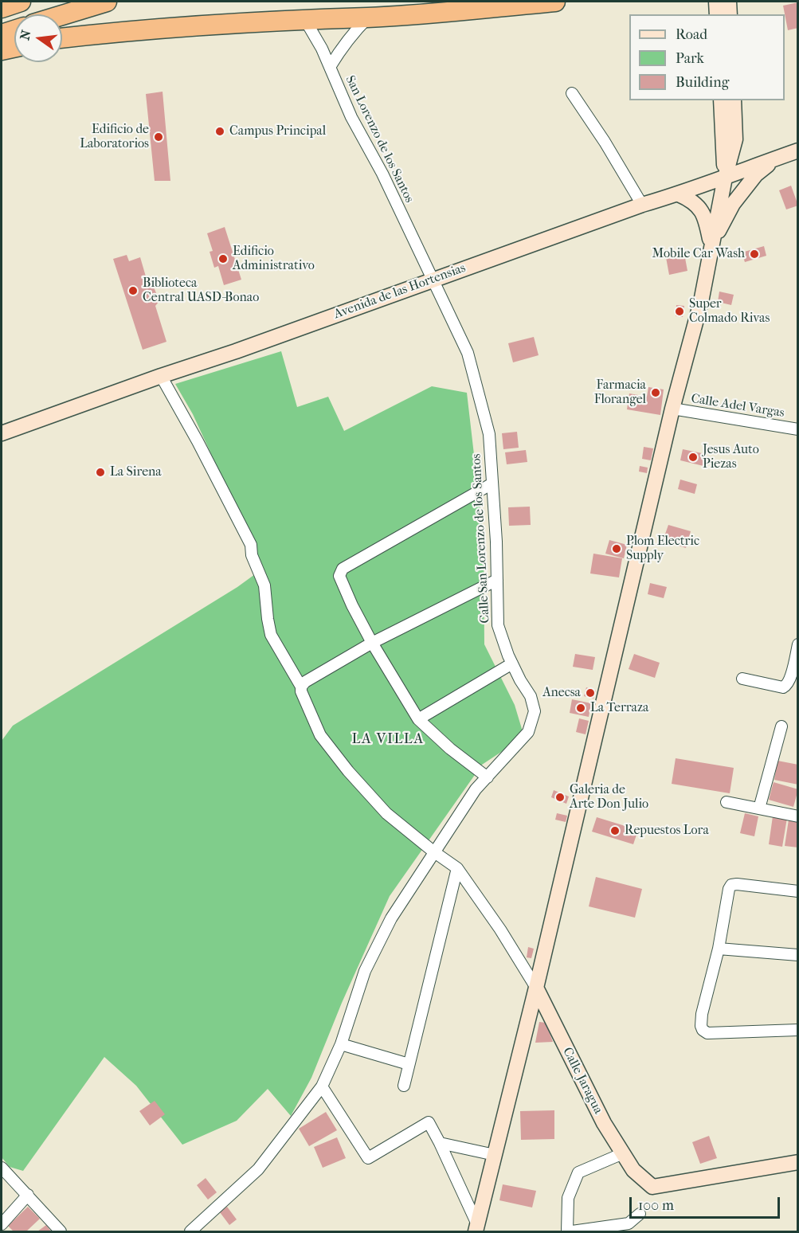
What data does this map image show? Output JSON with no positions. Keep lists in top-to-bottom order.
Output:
{
  "streets": {
    "main road": ["Avenida de las Hortensias", "Calle Jaragua"],
    "street": ["San Lorenzo de los Santos", "Calle Adel Vargas", "Calle San Lorenzo de los Santos"]
  },
  "crossings": [
    ["San Lorenzo de los Santos", "Avenida de las Hortensias"],
    ["San Lorenzo de los Santos", "Calle San Lorenzo de los Santos"],
    ["Avenida de las Hortensias", "Calle San Lorenzo de los Santos"],
    ["Avenida de las Hortensias", "Calle Jaragua"],
    ["Calle San Lorenzo de los Santos", "Calle Jaragua"]
  ],
  "districts": ["LA VILLA"],
  "places": [
    "Campus Principal",
    "Edificio de Laboratorios",
    "Mobile Car Wash",
    "Edificio Administrativo",
    "Biblioteca Central UASD-Bonao",
    "Super Colmado Rivas",
    "Farmacia Florangel",
    "Jesus Auto Piezas",
    "La Sirena",
    "Plom Electric Supply",
    "Anecsa",
    "La Terraza",
    "Galeria de Arte Don Julio",
    "Repuestos Lora"
  ],
  "legend": ["Road", "Park", "Building"],
  "scale_bar": "100 m",
  "north": "left"
}
